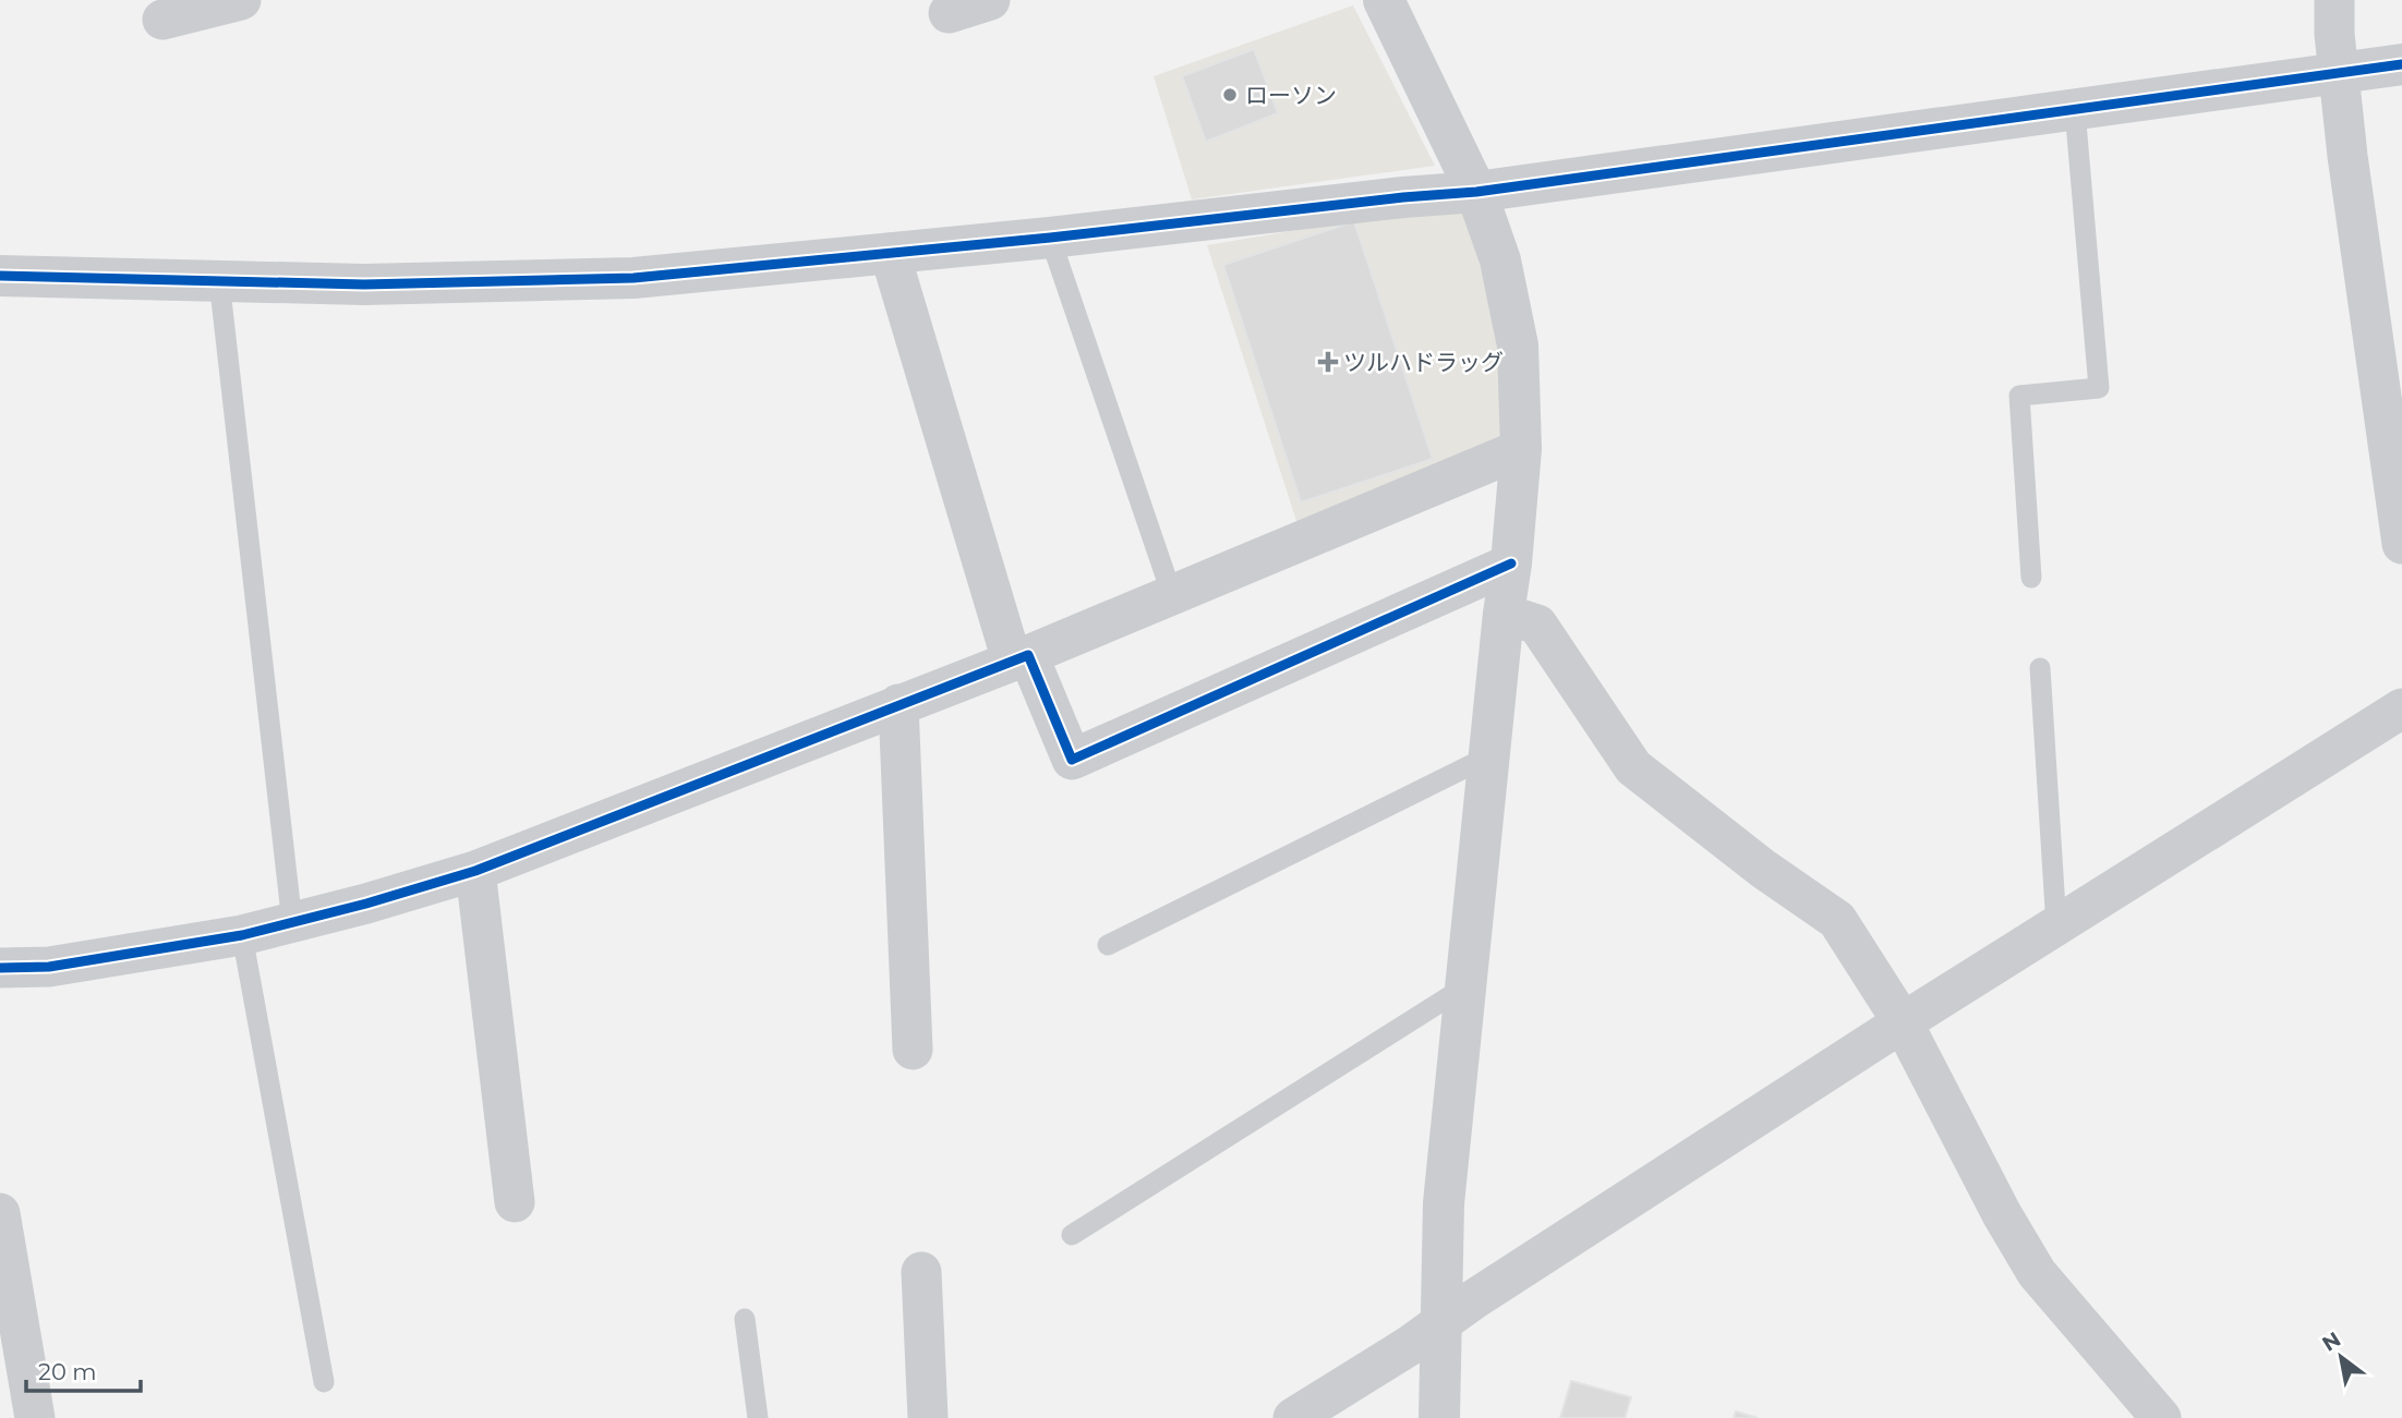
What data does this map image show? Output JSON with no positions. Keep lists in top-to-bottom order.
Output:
{
  "places": {
    "other": ["ローソン"],
    "health": ["ツルハドラッグ"]
  },
  "scale_bar": "20 m",
  "north": "top left"
}
